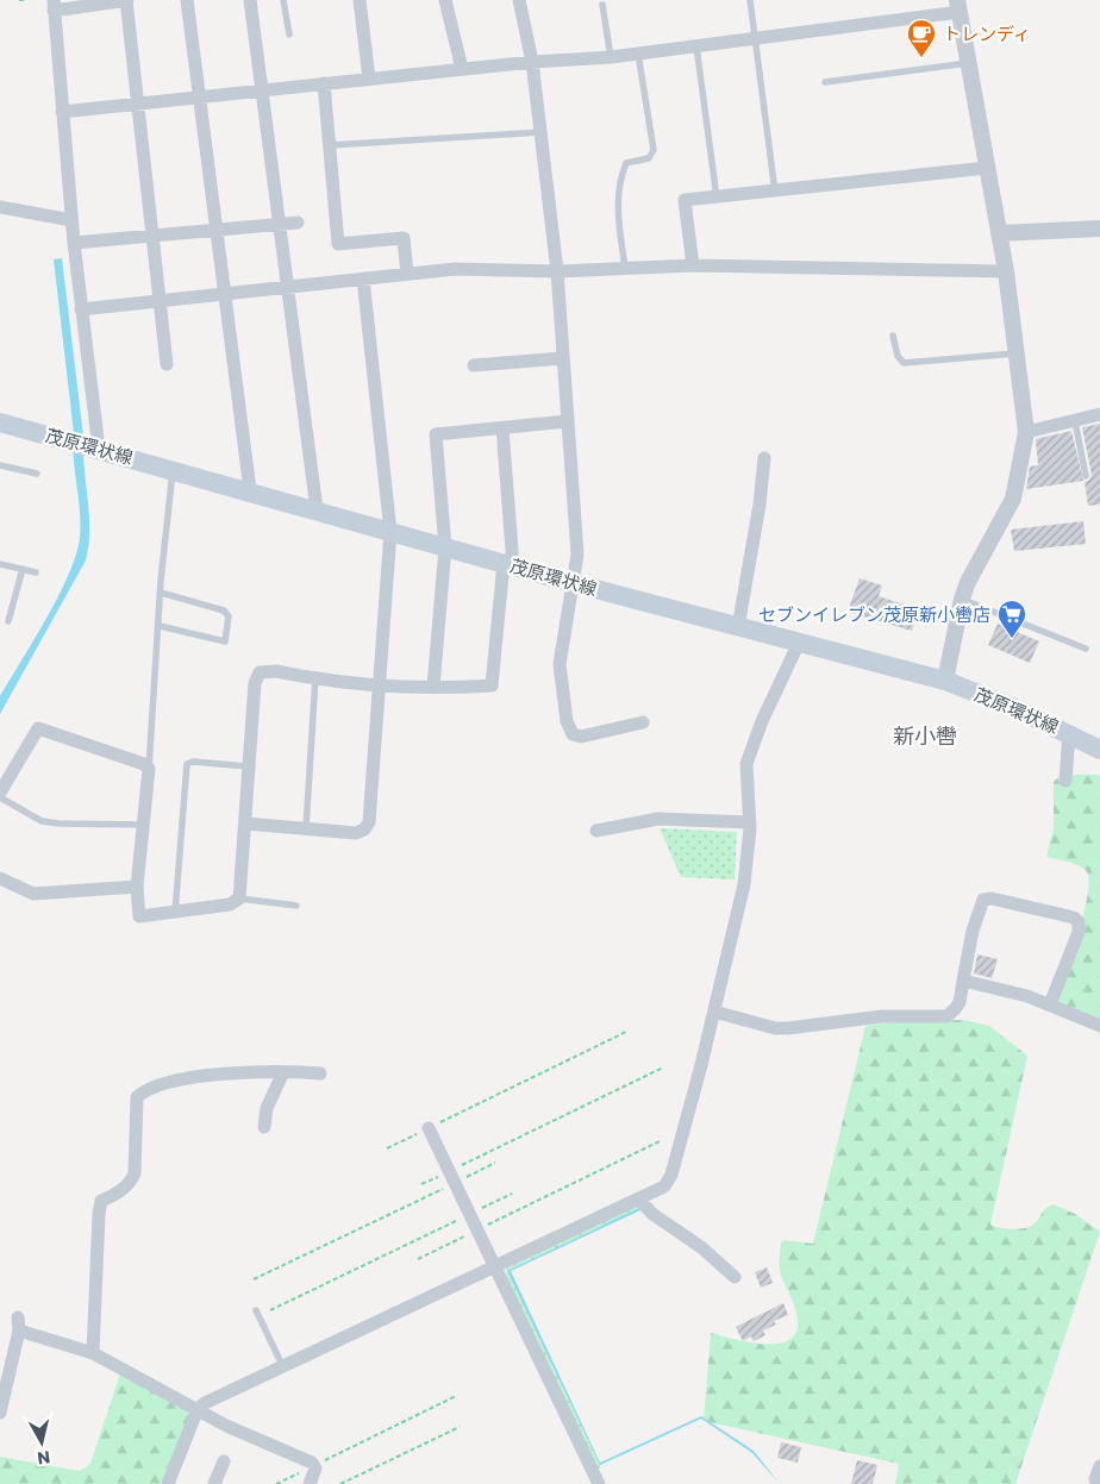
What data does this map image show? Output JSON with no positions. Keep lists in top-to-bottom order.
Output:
{
  "streets": {
    "main road": ["茂原環状線"]
  },
  "districts": ["新小轡"],
  "places": {
    "cafe": ["トレンディ"],
    "supermarket": ["セブンイレブン茂原新小轡店"]
  },
  "north": "bottom"
}
